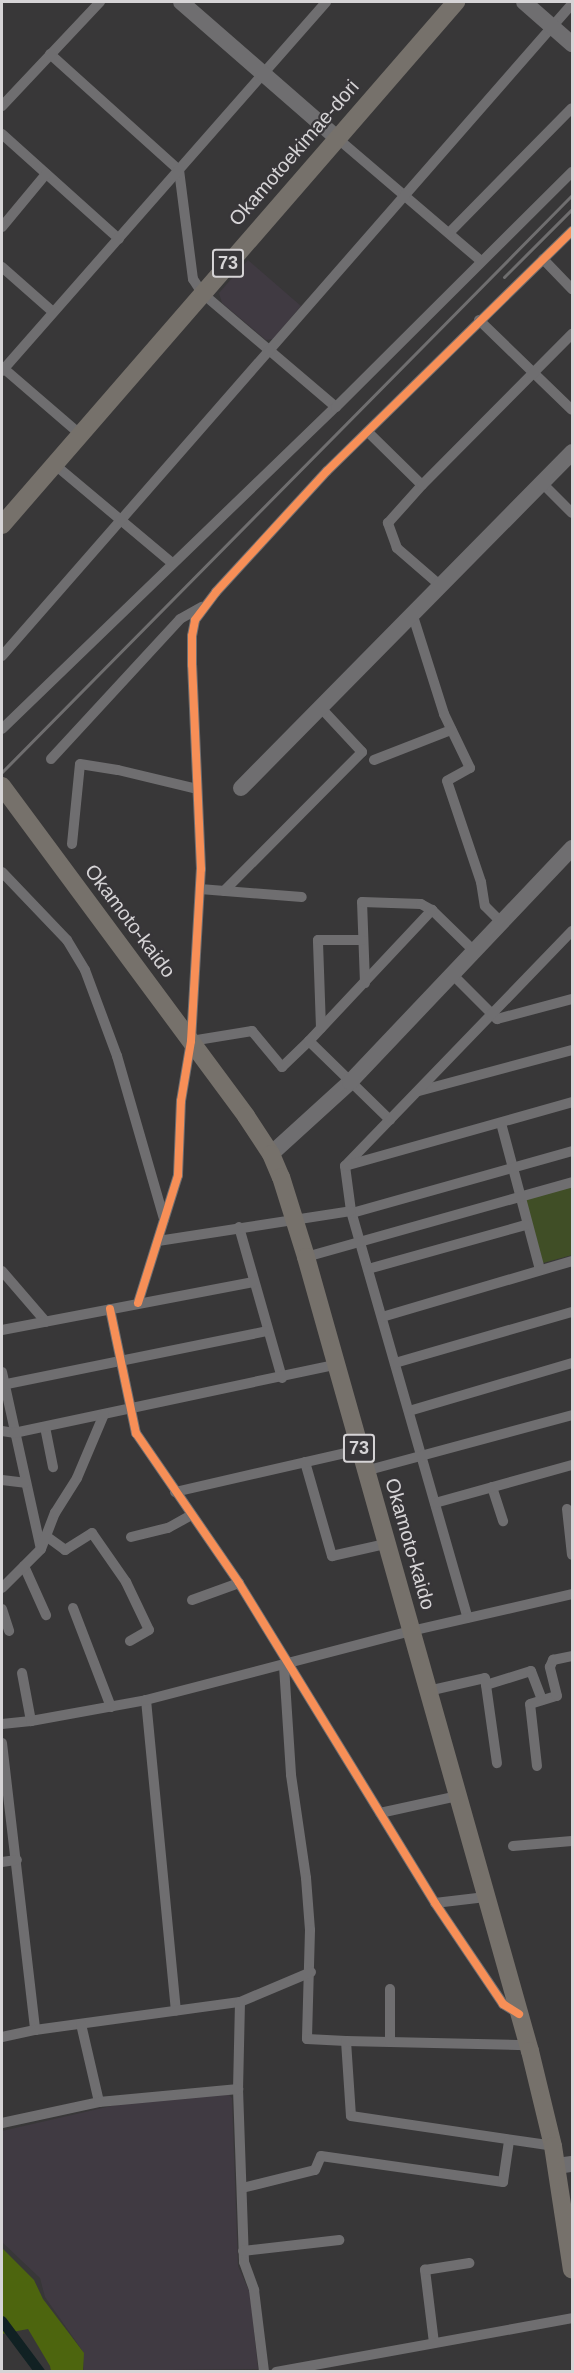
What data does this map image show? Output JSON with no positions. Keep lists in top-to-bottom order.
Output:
{
  "streets": {
    "main road": ["Okamotoekimae-dori", "73", "Okamoto-kaido"]
  }
}
